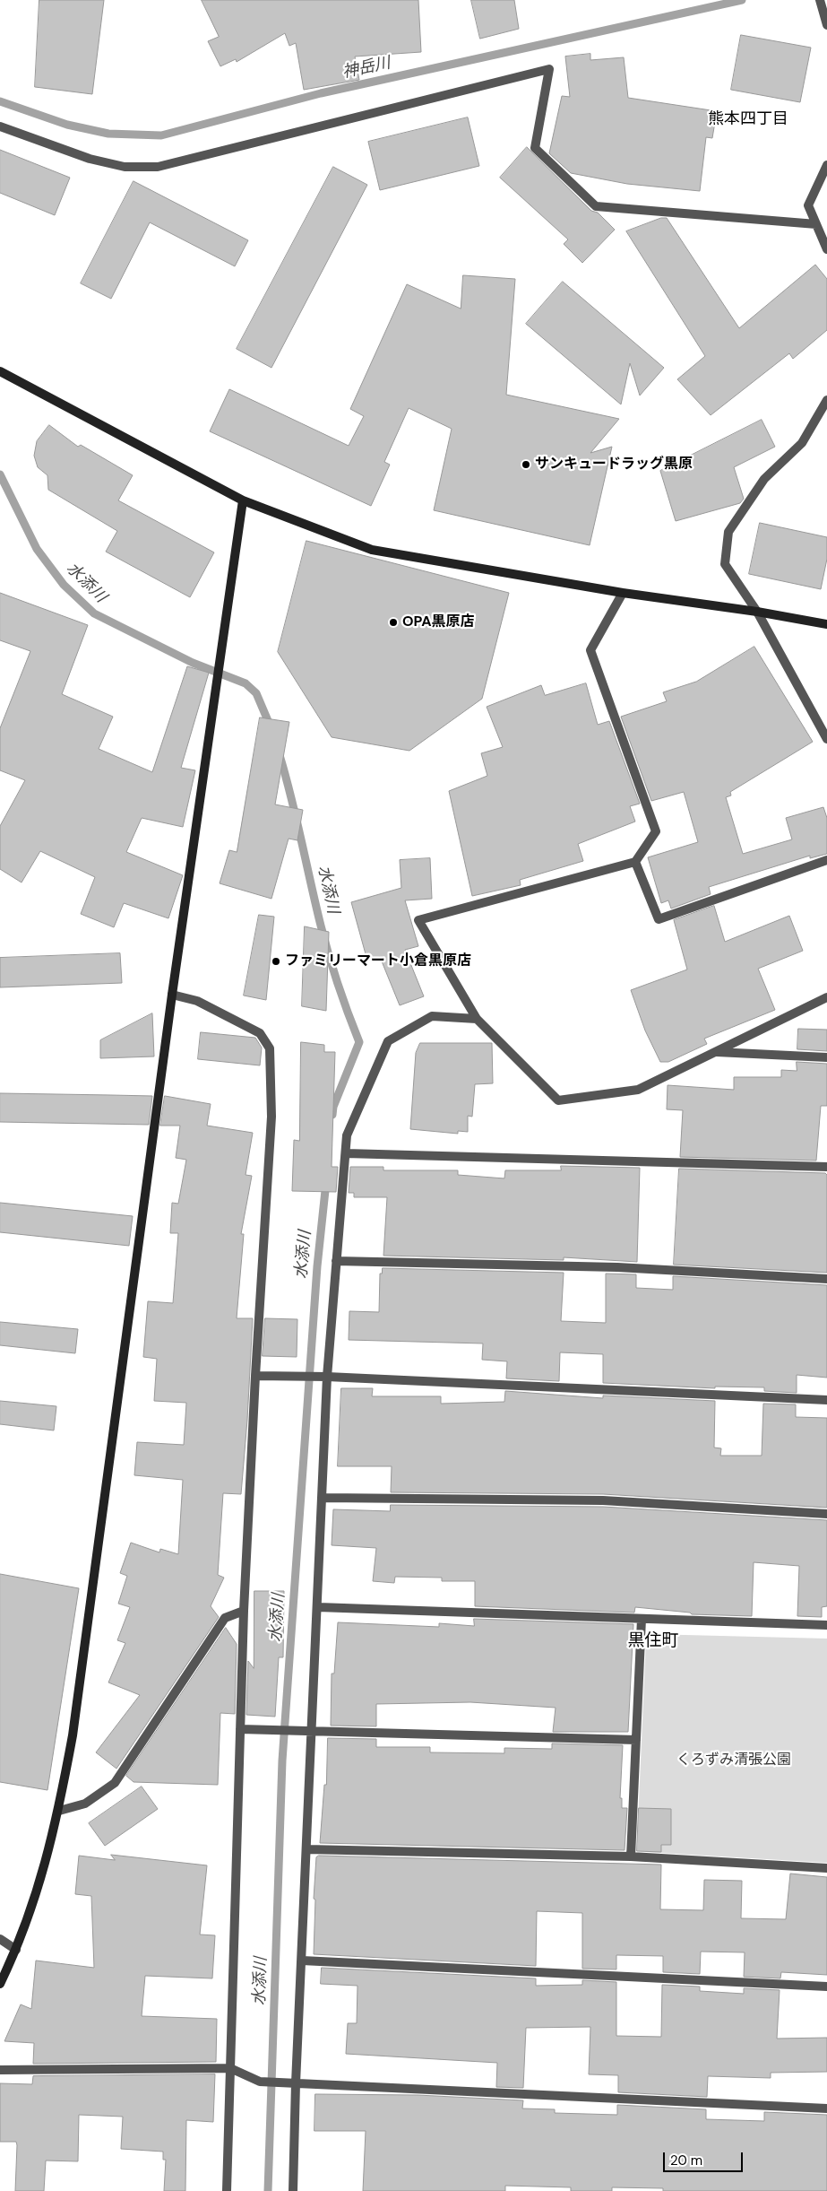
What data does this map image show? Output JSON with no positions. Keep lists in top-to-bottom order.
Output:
{
  "districts": ["熊本四丁目", "黒住町"],
  "water": ["神岳川", "水添川"],
  "parks": ["くろずみ清張公園"],
  "places": ["サンキュードラッグ黒原", "OPA黒原店", "ファミリーマート小倉黒原店"],
  "scale_bar": "20 m"
}
